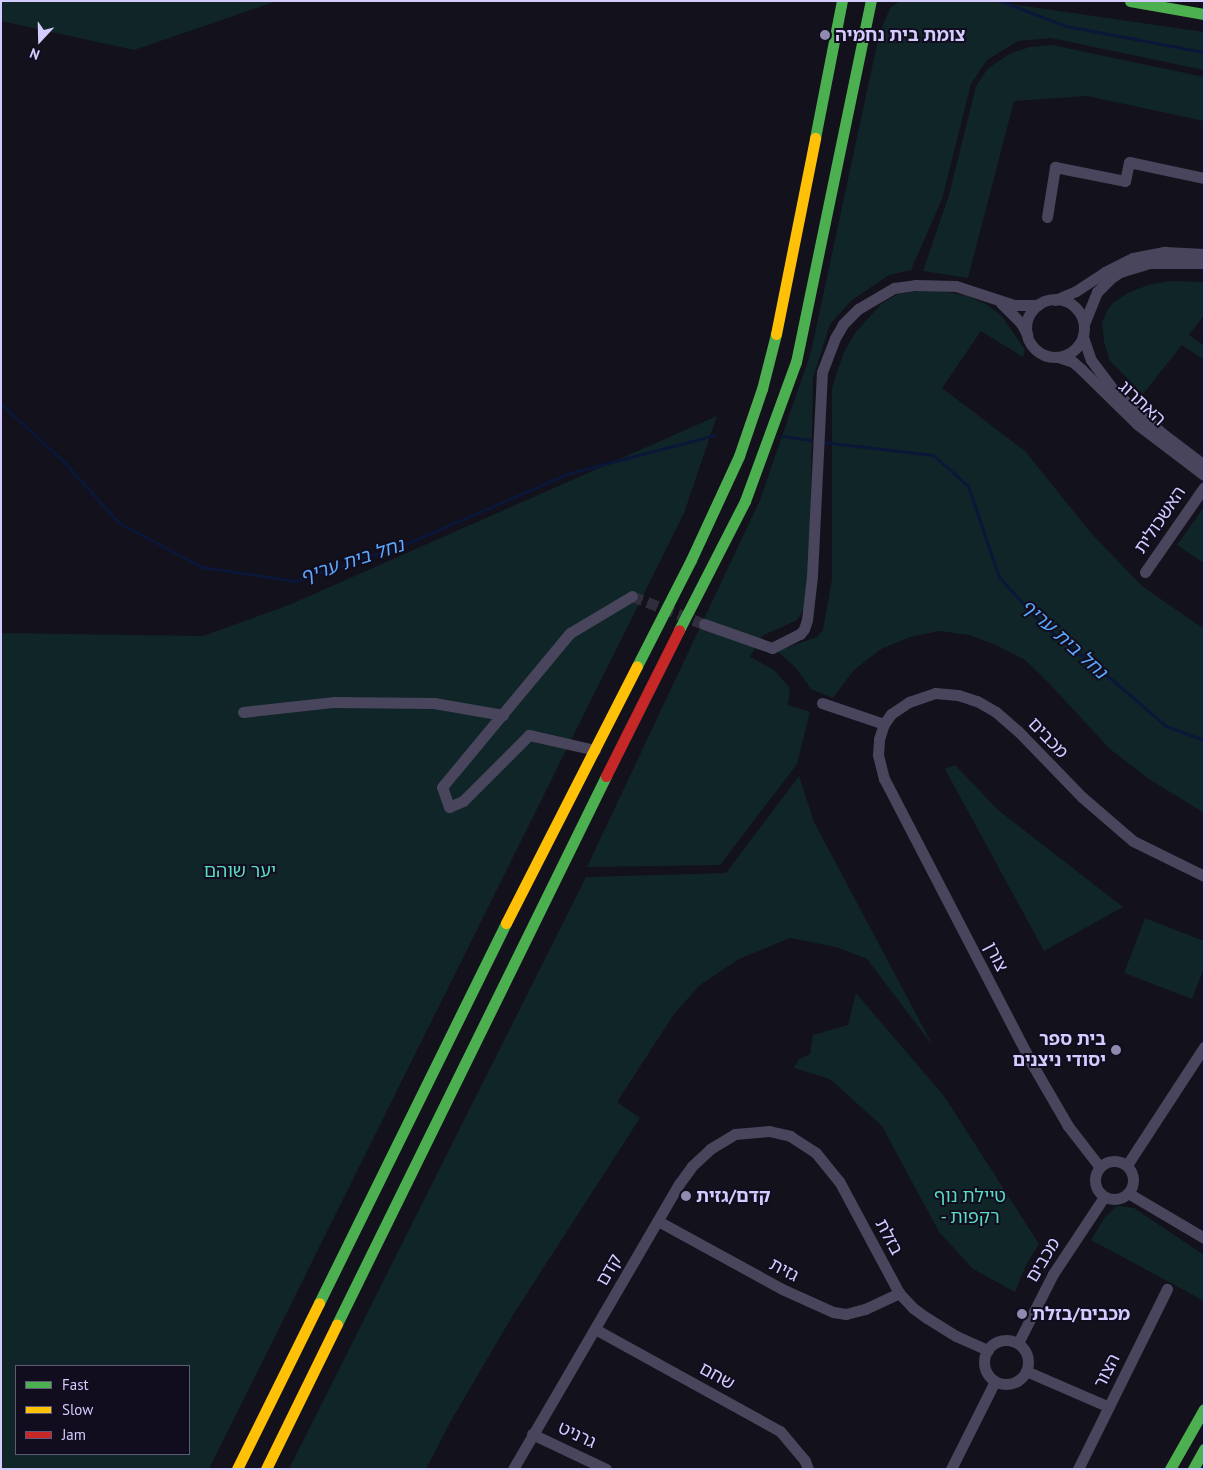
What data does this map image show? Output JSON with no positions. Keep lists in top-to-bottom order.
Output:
{
  "streets": {
    "street": [
      "האתרוג",
      "האשכולית",
      "מכבים",
      "צורן",
      "בזלת",
      "קדם",
      "גזית",
      "הצור",
      "שחם",
      "גרניט"
    ]
  },
  "crossings": [
    ["מכבים", "צורן"],
    ["מכבים", "בזלת"],
    ["בזלת", "קדם"],
    ["בזלת", "גזית"],
    ["קדם", "גזית"],
    ["קדם", "שחם"],
    ["קדם", "גרניט"]
  ],
  "water": ["נחל בית עריף"],
  "parks": ["יער שוהם", "טיילת נוף - רקפות"],
  "places": [
    "צומת בית נחמיה",
    "בית ספר יסודי ניצנים",
    "קדם/גזית",
    "מכבים/בזלת"
  ],
  "legend": ["Fast", "Slow", "Jam"],
  "north": "bottom"
}
